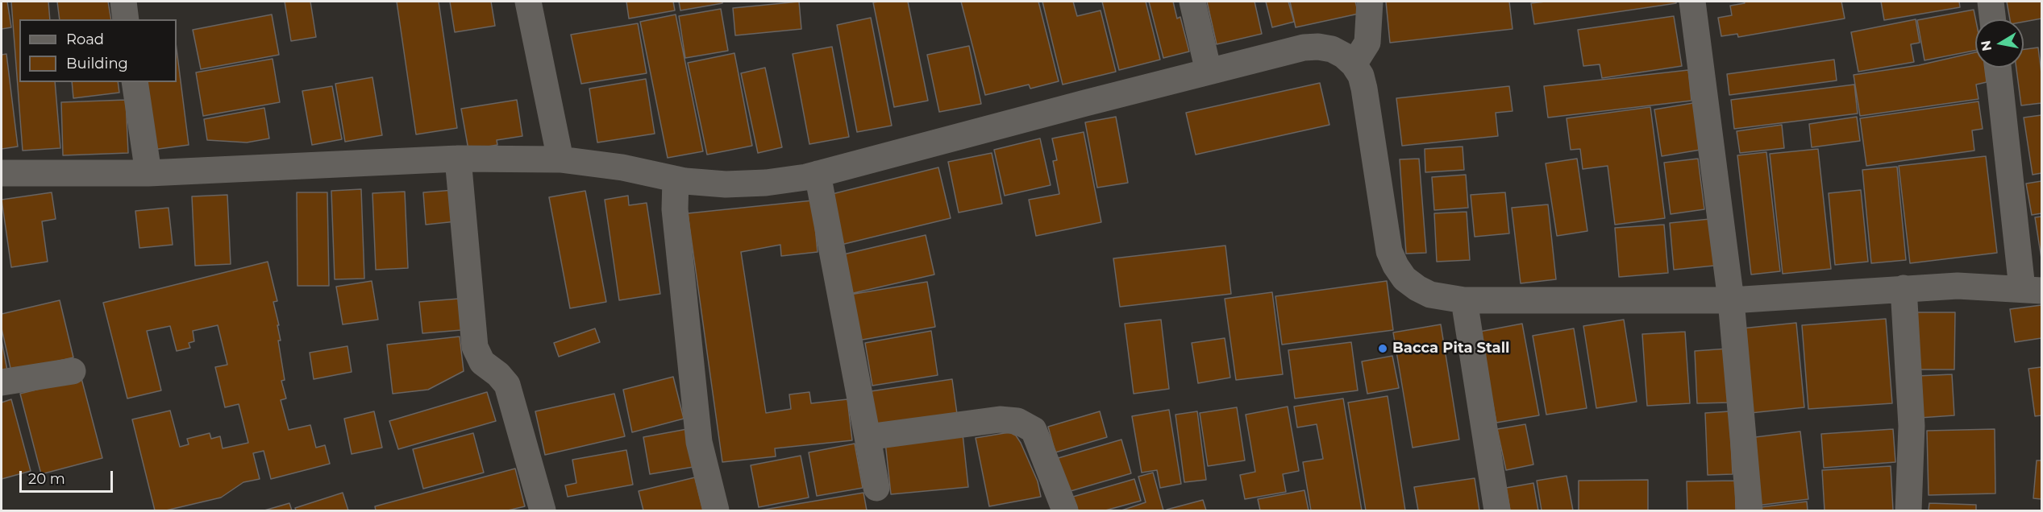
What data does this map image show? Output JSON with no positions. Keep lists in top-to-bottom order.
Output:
{
  "places": ["Bacca Pita Stall"],
  "legend": ["Road", "Building"],
  "scale_bar": "20 m",
  "north": "left"
}
